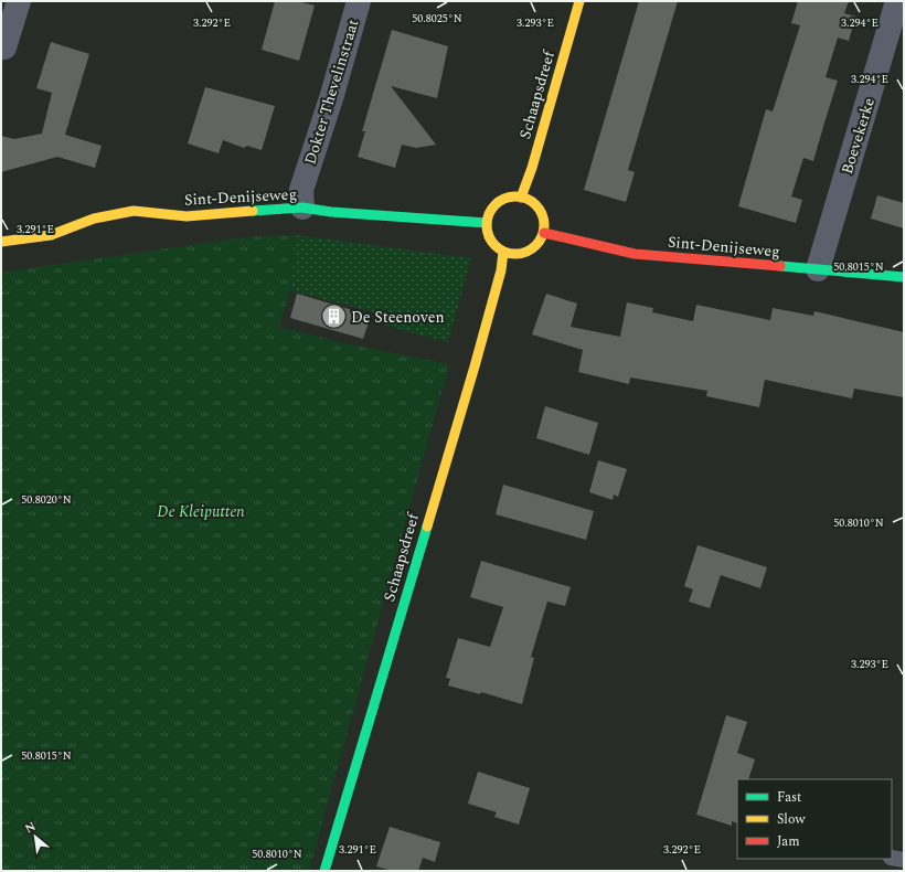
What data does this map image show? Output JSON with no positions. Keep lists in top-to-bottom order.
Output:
{
  "streets": {
    "street": [
      "Dokter Thevelinstraat",
      "Schaapsdreef",
      "Boevekerke",
      "Sint-Denijseweg"
    ]
  },
  "crossings": [
    ["Dokter Thevelinstraat", "Sint-Denijseweg"],
    ["Schaapsdreef", "Sint-Denijseweg"],
    ["Boevekerke", "Sint-Denijseweg"]
  ],
  "parks": ["De Kleiputten"],
  "places": {
    "building": ["De Steenoven"]
  },
  "legend": ["Fast", "Slow", "Jam"],
  "north": "top left",
  "coordinates": [
    "50.8025°N",
    "3.292°E",
    "3.293°E",
    "3.294°E",
    "3.291°E",
    "50.8015°N",
    "50.8020°N",
    "50.8010°N"
  ]
}
